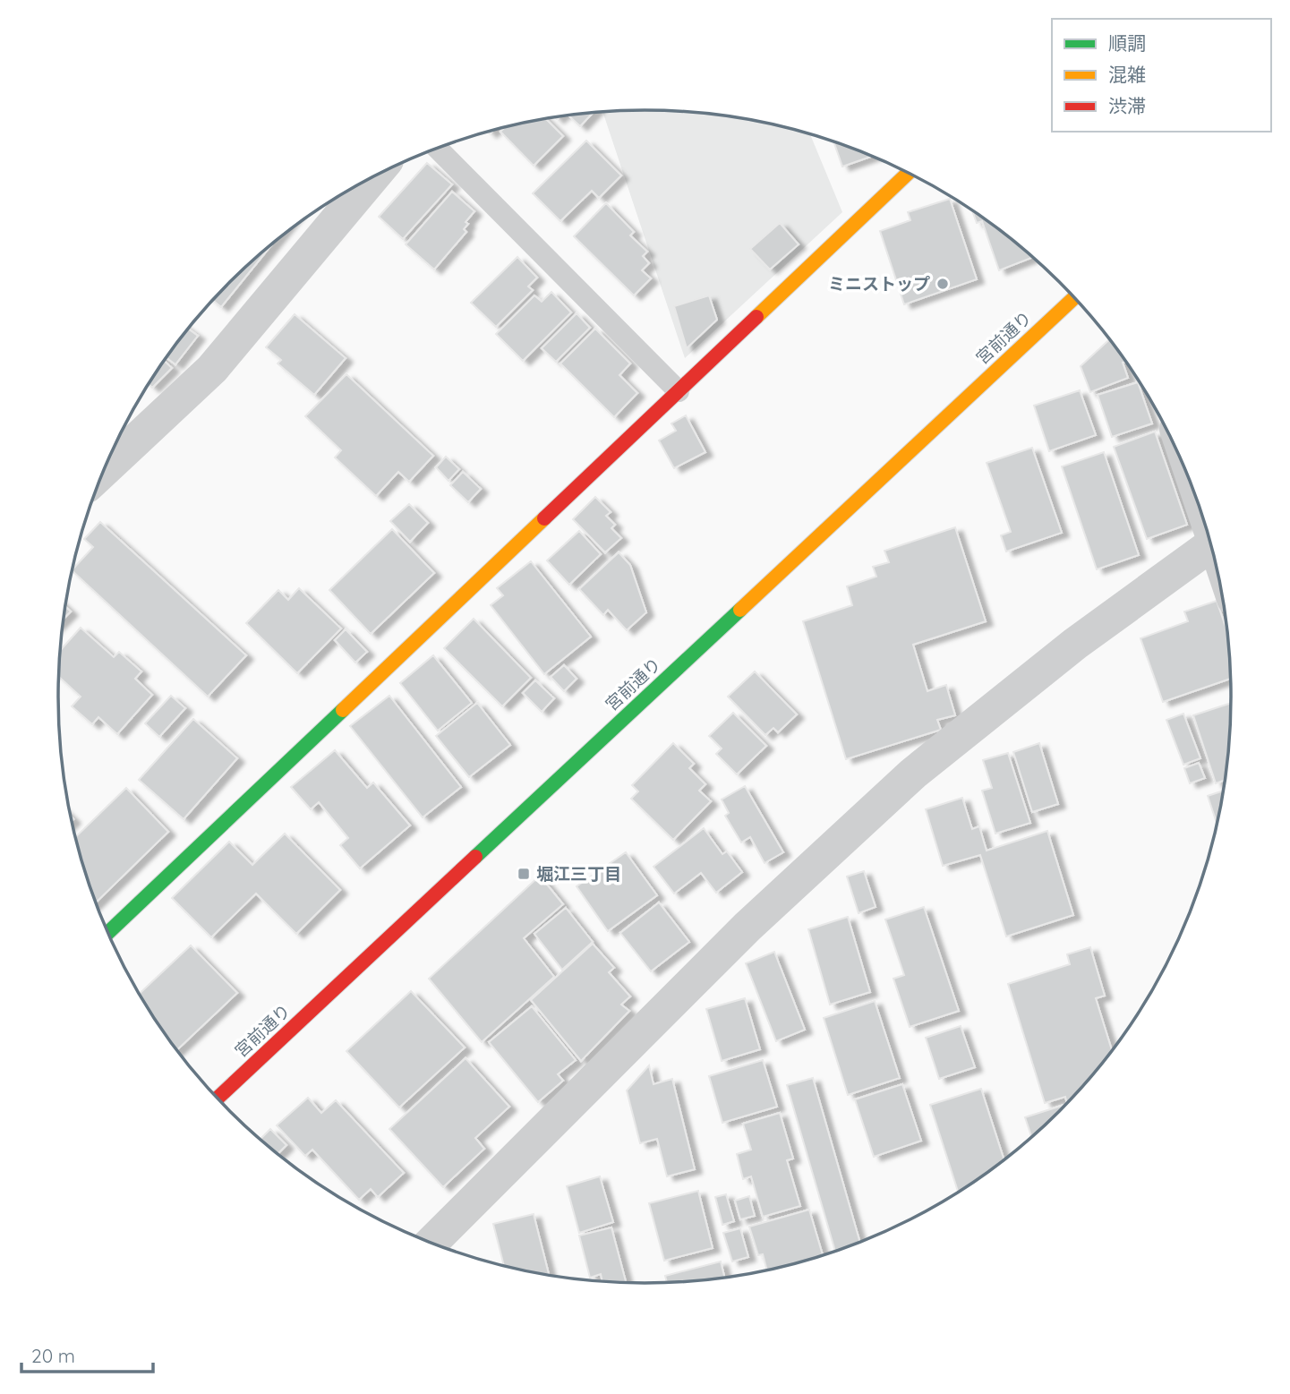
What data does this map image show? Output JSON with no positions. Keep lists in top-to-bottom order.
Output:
{
  "streets": {
    "street": ["宮前通り"]
  },
  "places": {
    "other": ["ミニストップ"],
    "transit": ["堀江三丁目"]
  },
  "legend": ["順調", "混雑", "渋滞"],
  "scale_bar": "20 m"
}
